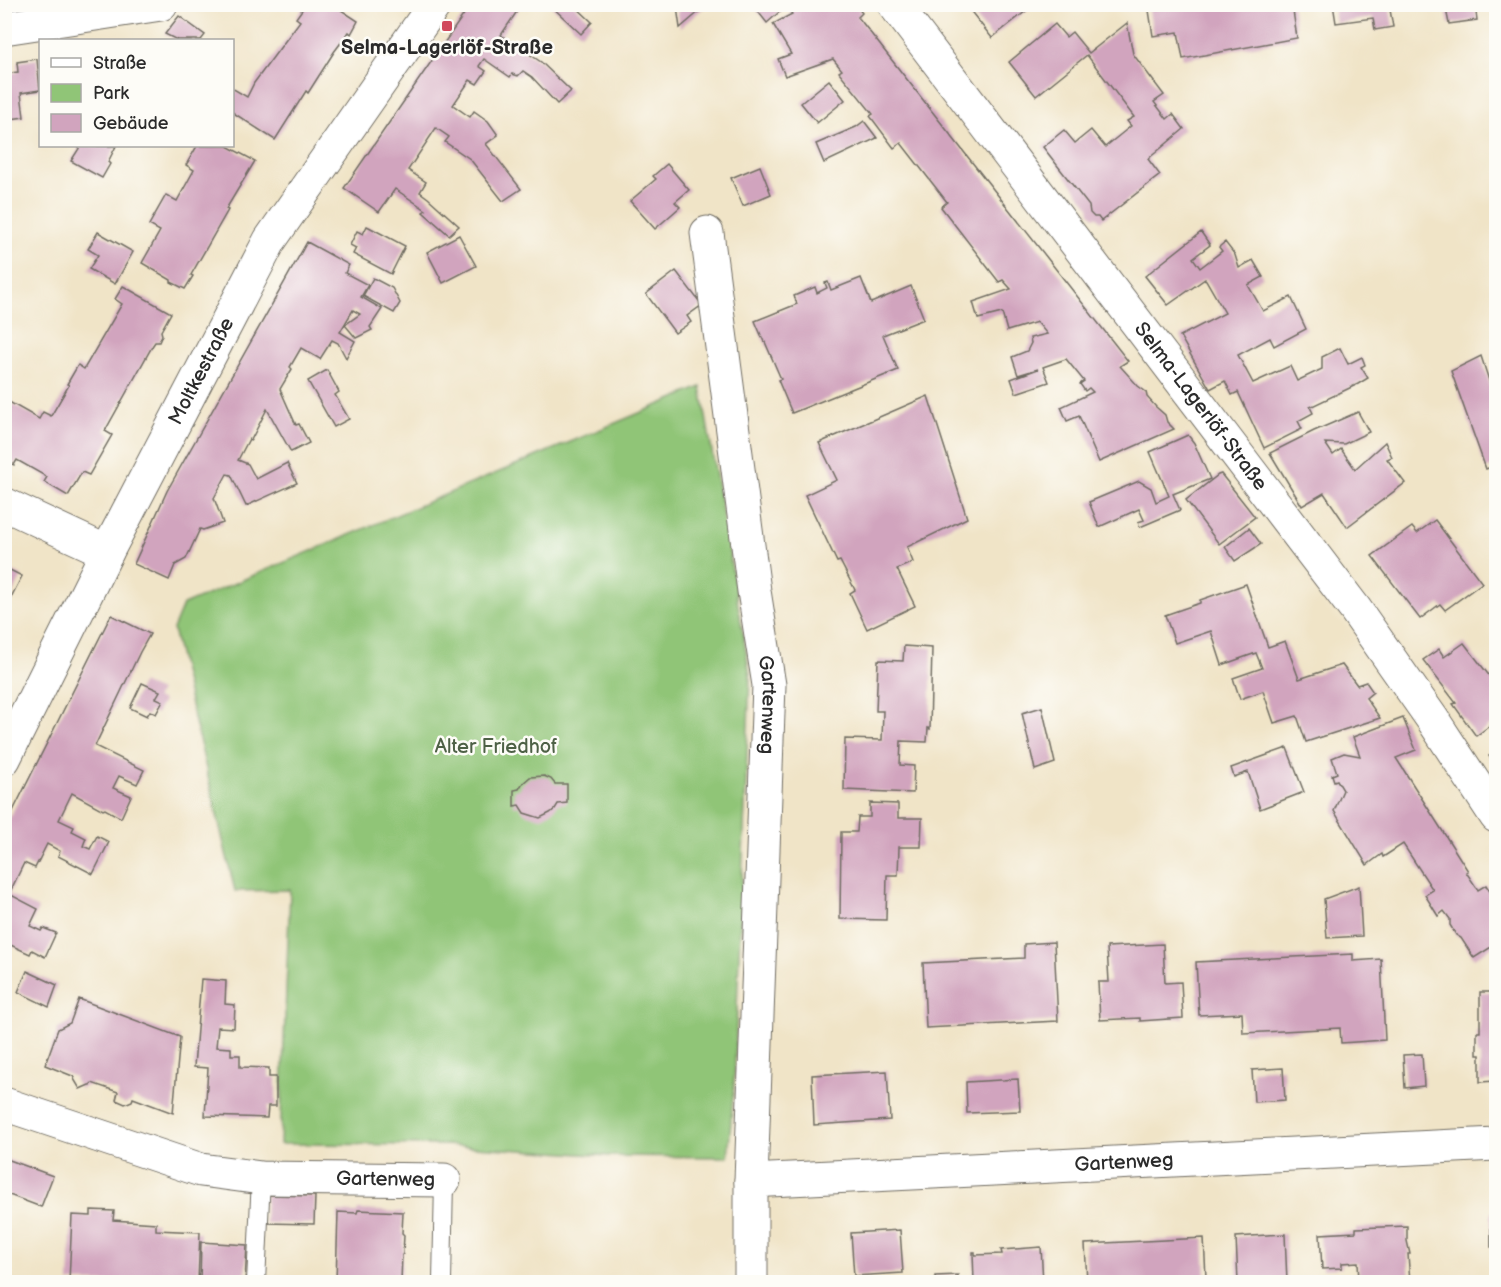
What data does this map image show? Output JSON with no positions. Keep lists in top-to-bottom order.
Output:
{
  "streets": {
    "street": ["Moltkestraße", "Selma-Lagerlöf-Straße", "Gartenweg"]
  },
  "parks": ["Alter Friedhof"],
  "places": {
    "transit": ["Selma-Lagerlöf-Straße"]
  },
  "legend": ["Straße", "Park", "Gebäude"]
}
